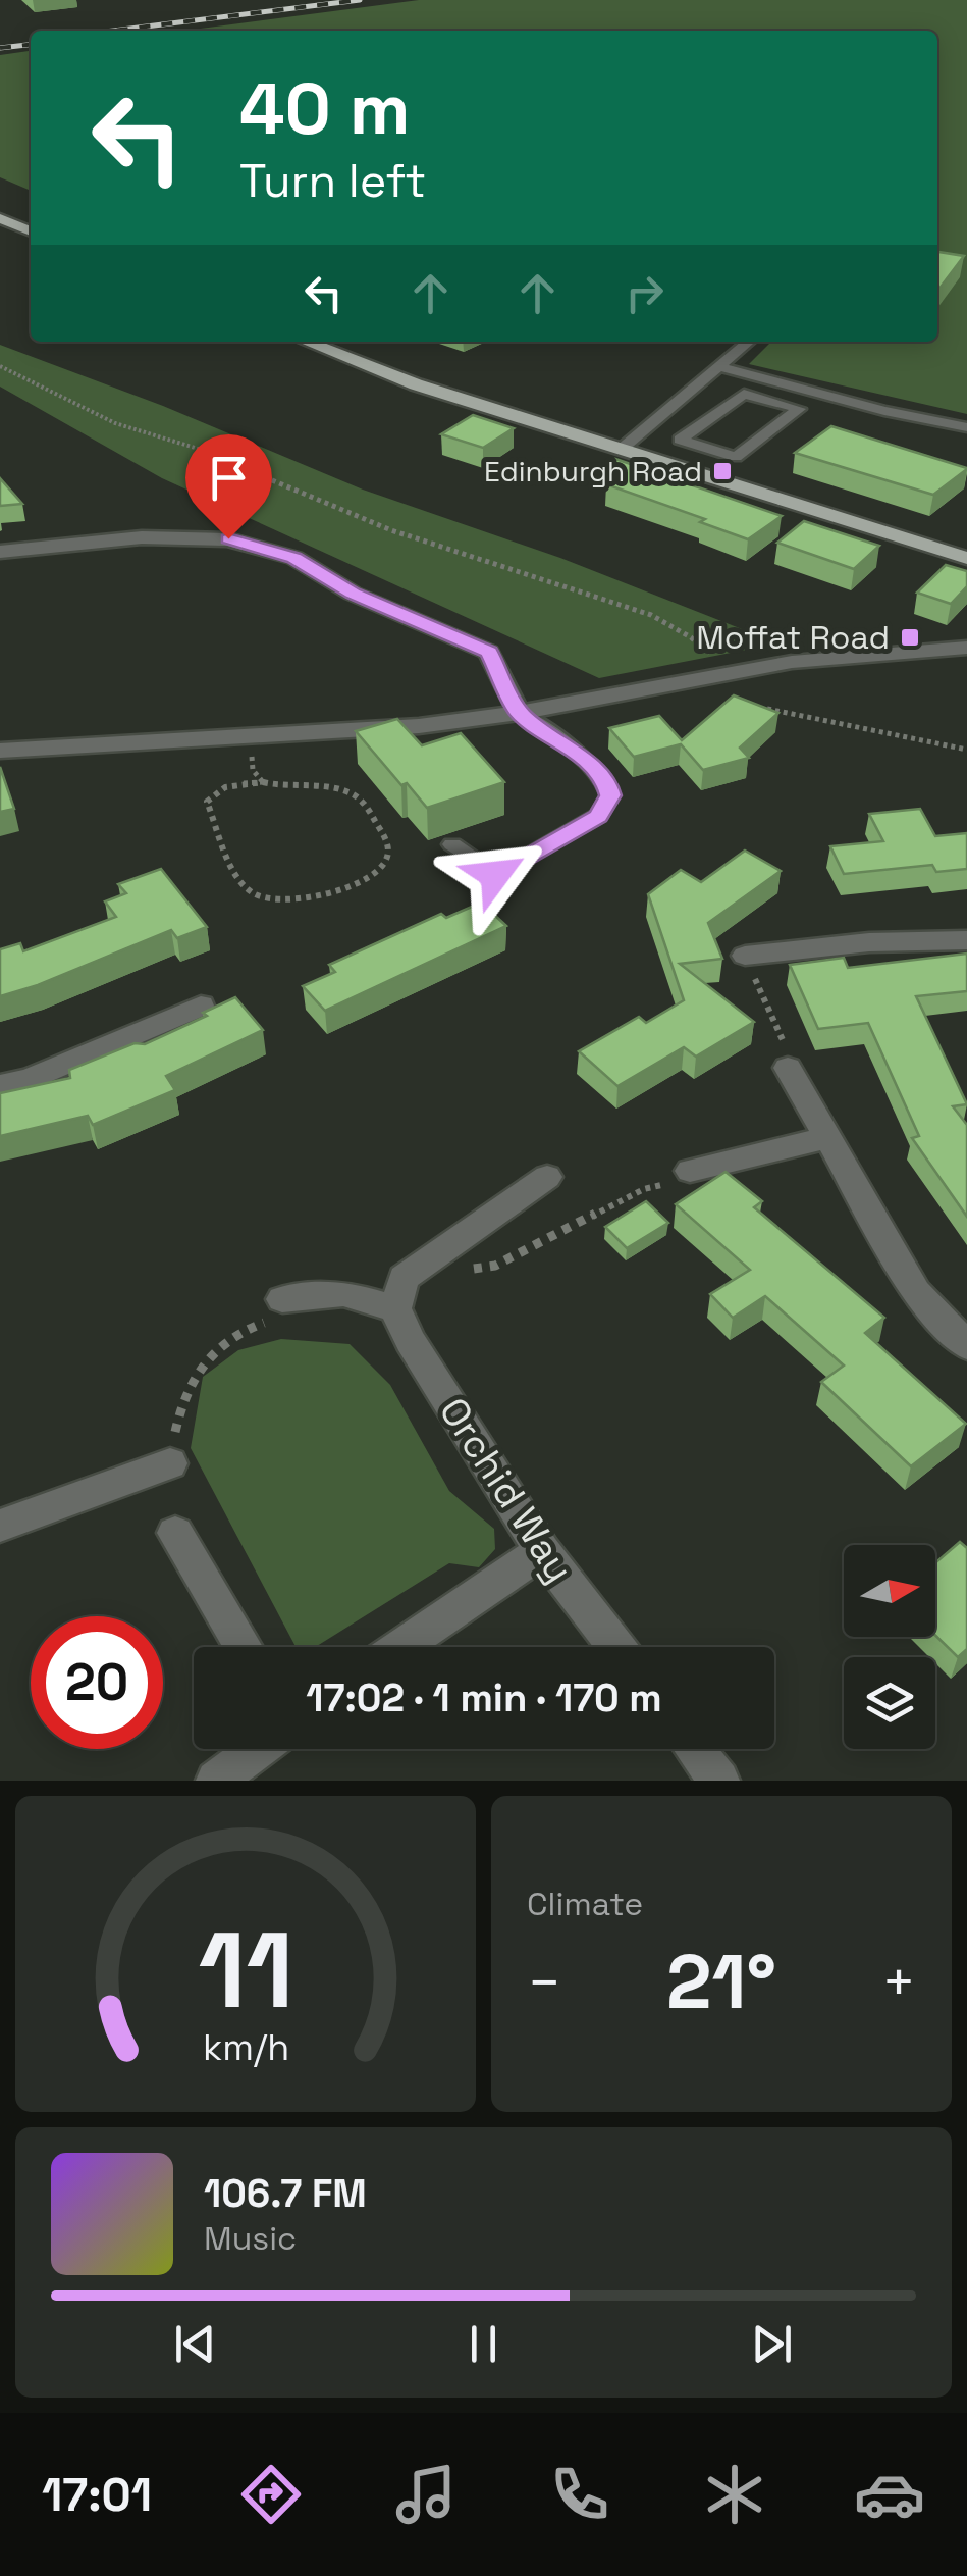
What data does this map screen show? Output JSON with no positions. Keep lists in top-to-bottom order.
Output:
{
  "streets": {
    "street": ["Orchid Way"]
  },
  "places": {
    "transit": ["Edinburgh Road", "Moffat Road"]
  },
  "north": "right",
  "page": {
    "turn": ["40 m", "Turn left"],
    "limit": "20",
    "trip": "17:02 · 1 min · 170 m",
    "tile": "Climate",
    "heat": ["−", "21°", "+"],
    "song": ["106.7 FM", "Music"],
    "tabs": "17:01",
    "gauge": ["11", "km/h"]
  }
}
